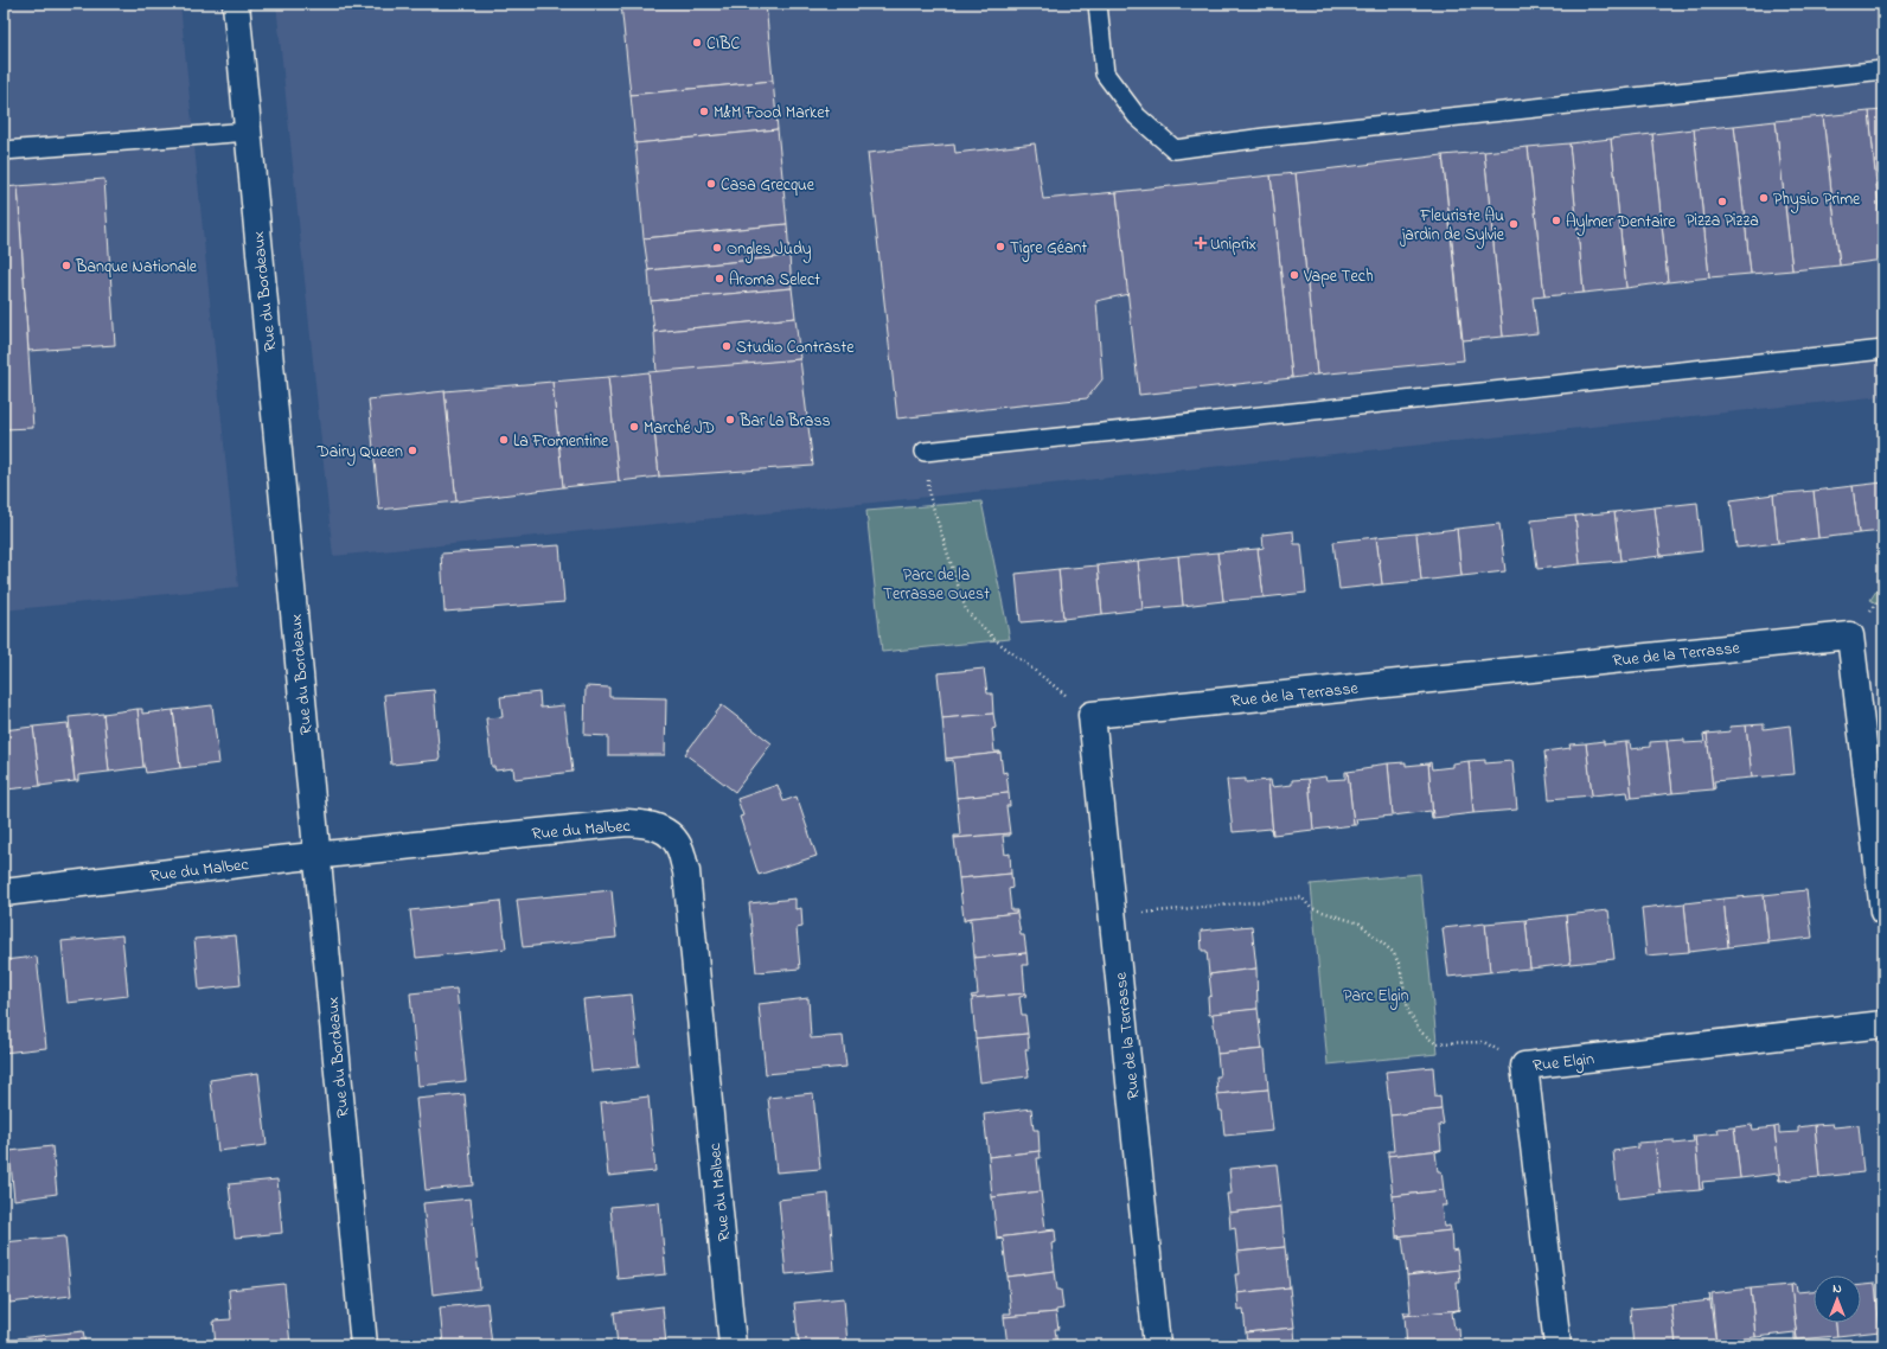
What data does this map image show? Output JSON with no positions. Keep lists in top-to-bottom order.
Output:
{
  "streets": {
    "street": [
      "Rue du Bordeaux",
      "Rue de la Terrasse",
      "Rue du Malbec",
      "Rue Elgin"
    ]
  },
  "crossings": [
    ["Rue du Bordeaux", "Rue du Malbec"]
  ],
  "parks": ["Parc de la Terrasse Ouest", "Parc Elgin"],
  "places": {
    "other": [
      "CIBC",
      "M&M Food Market",
      "Casa Grecque",
      "Physio Prime",
      "Pizza Pizza",
      "Aylmer Dentaire",
      "Fleuriste Au jardin de Sylvie",
      "Tigre Géant",
      "Ongles Judy",
      "Banque Nationale",
      "Vape Tech",
      "Aroma Select",
      "Studio Contraste",
      "Bar La Brass",
      "Marché JD",
      "La Fromentine",
      "Dairy Queen"
    ],
    "health": ["Uniprix"]
  },
  "north": "top"
}
